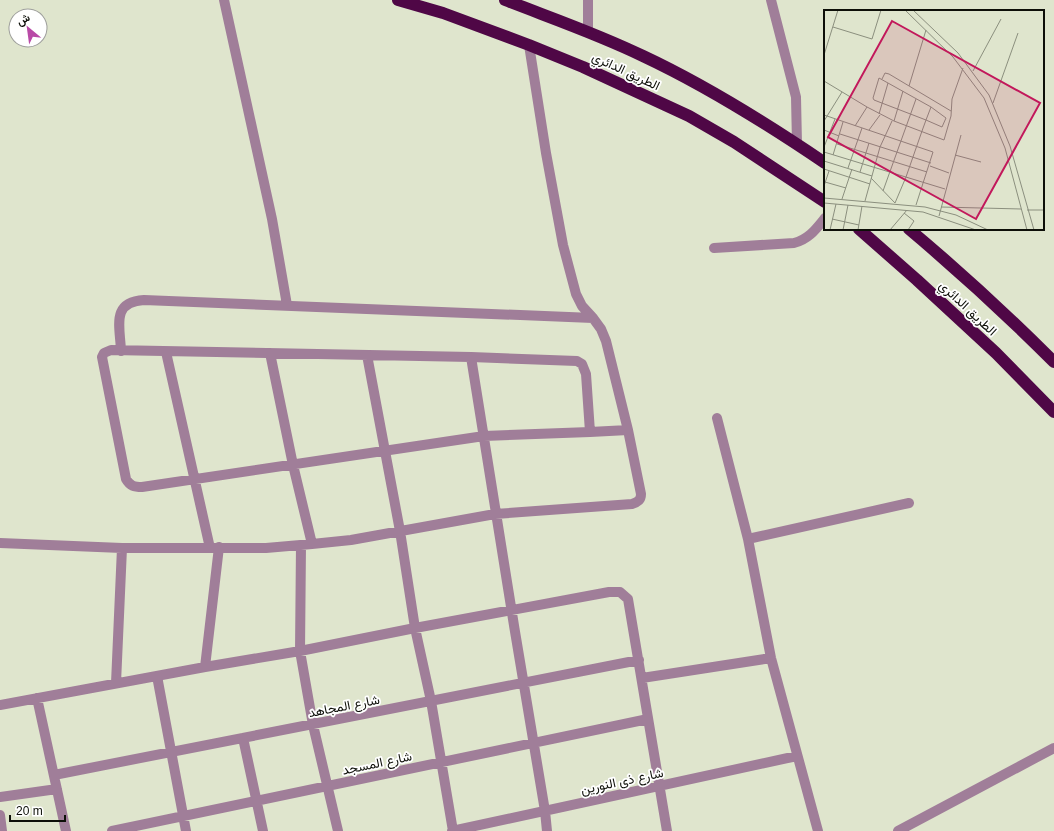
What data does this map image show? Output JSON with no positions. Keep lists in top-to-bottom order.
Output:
{
  "streets": {
    "highway": ["الطريق الدائري"],
    "street": ["شارع المجاهد", "شارع المسجد", "شارع ذى النورين"]
  },
  "scale_bar": "20 m",
  "north": "top left"
}
